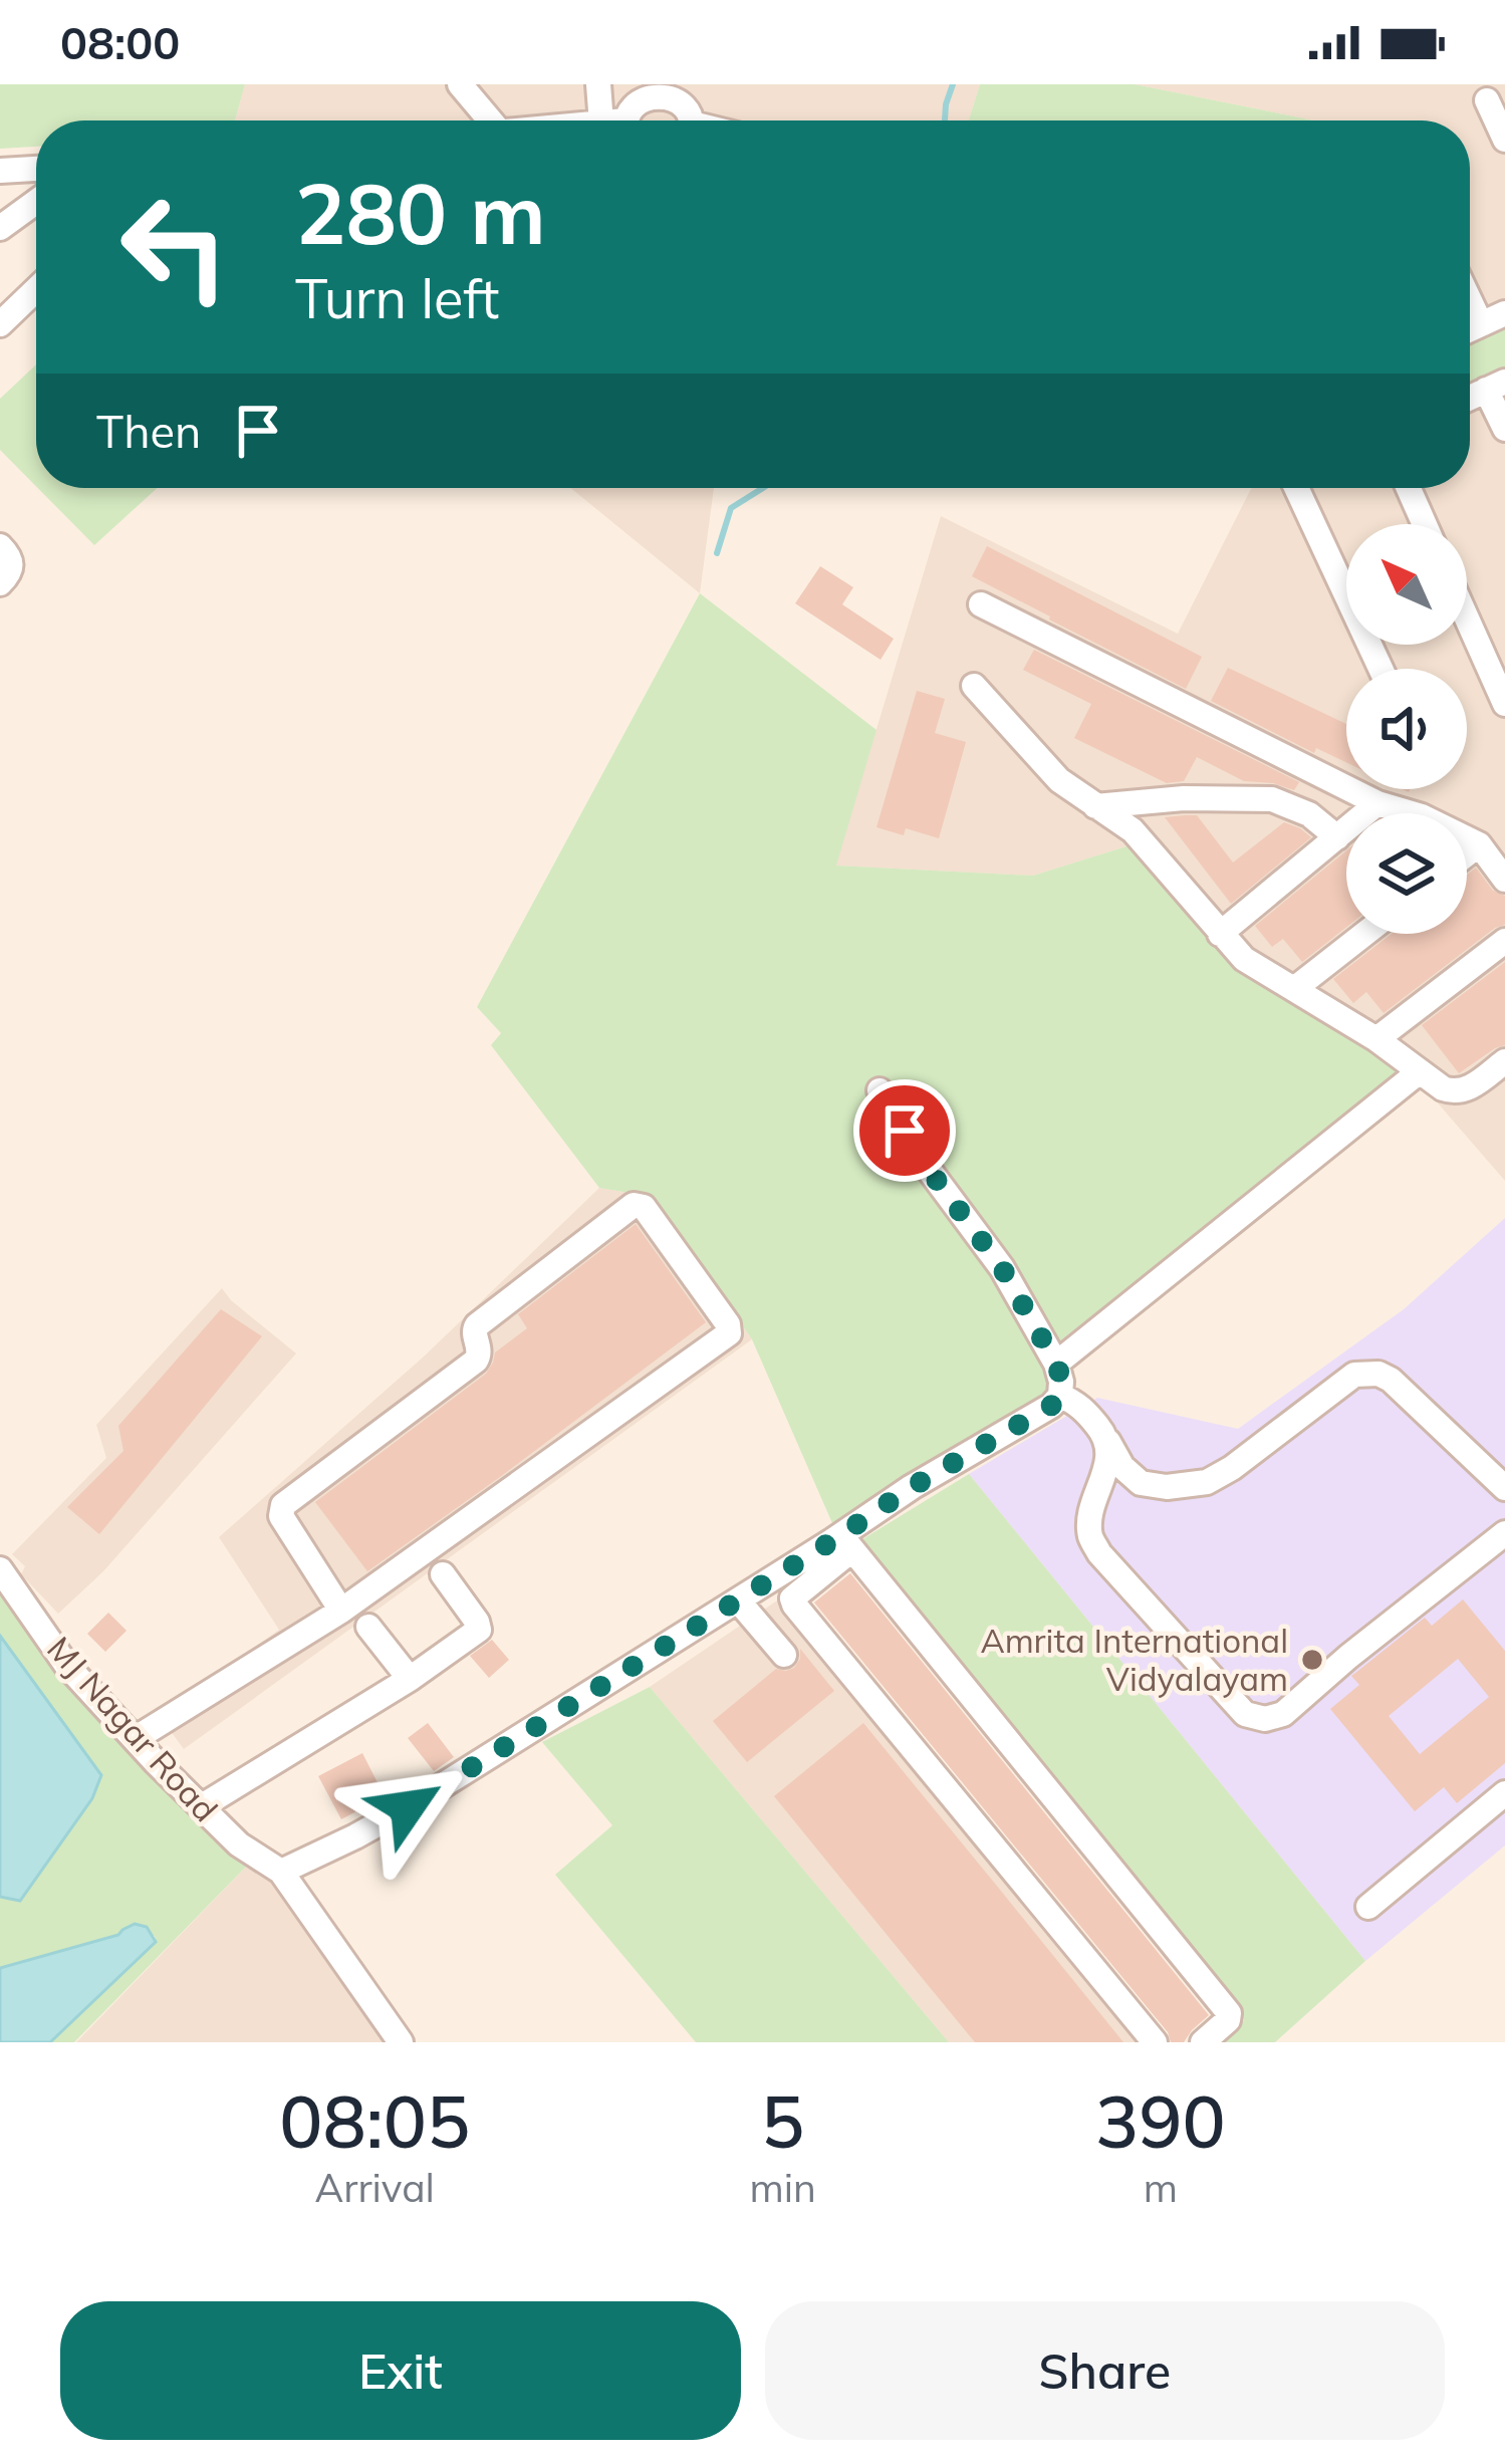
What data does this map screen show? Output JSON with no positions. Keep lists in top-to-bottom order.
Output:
{
  "streets": {
    "street": ["MJ Nagar Road"]
  },
  "places": ["Amrita International Vidyalayam"],
  "north": "top left",
  "page": {
    "status": "08:00",
    "turn": ["280 m", "Turn left"],
    "then": "Then",
    "eta": [
      "08:05",
      "Arrival",
      "5",
      "min",
      "390",
      "m"
    ],
    "buttons": ["Exit", "Share"]
  }
}
